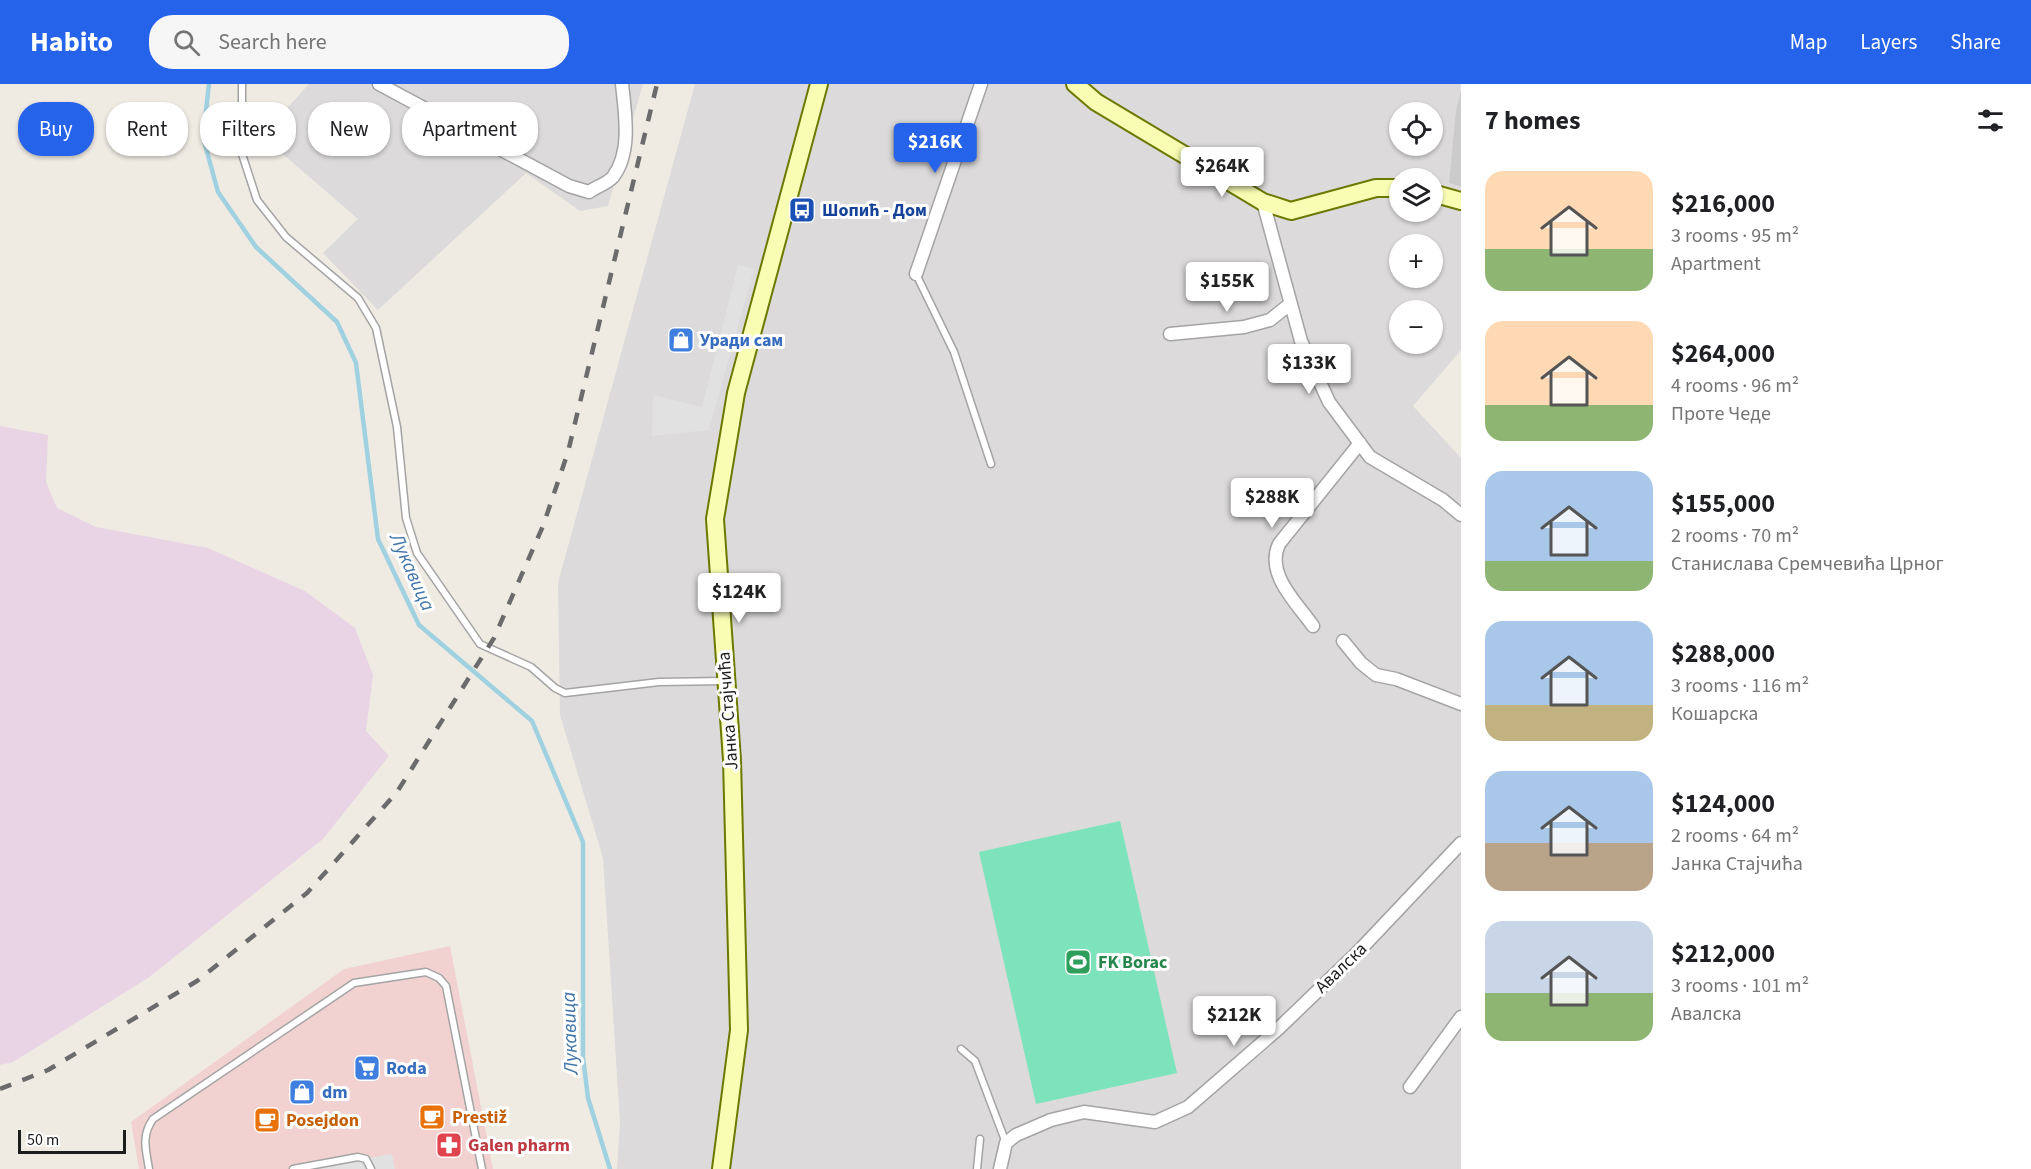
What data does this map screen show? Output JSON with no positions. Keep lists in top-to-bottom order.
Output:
{
  "streets": {
    "street": ["Јанка Стајчића", "Авалска"]
  },
  "water": ["Лукавица"],
  "places": {
    "bus stop": ["Шопић - Дом"],
    "shop": ["Уради сам", "dm"],
    "sports": ["FK Borac"],
    "supermarket": ["Roda"],
    "cafe": ["Prestiž", "Posejdon"],
    "pharmacy": ["Galen pharm"]
  },
  "scale_bar": "50 m",
  "page": {
    "header": "Habito",
    "search": "Search here",
    "nav": ["Map", "Layers", "Share"],
    "heading": "7 homes",
    "map_buttons": ["+", "−"],
    "chip": [
      "Buy",
      "Rent",
      "Filters",
      "New",
      "Apartment"
    ],
    "price": [
      "$216K",
      "$264K",
      "$155K",
      "$133K",
      "$288K",
      "$124K",
      "$212K"
    ],
    "list": [
      {
        "name": "$216,000",
        "note": "3 rooms · 95 m² · Apartment"
      },
      {
        "name": "$264,000",
        "note": "4 rooms · 96 m² · Проте Чеде"
      },
      {
        "name": "$155,000",
        "note": "2 rooms · 70 m² · Станислава Сремчевића Црног"
      },
      {
        "name": "$288,000",
        "note": "3 rooms · 116 m² · Кошарска"
      },
      {
        "name": "$124,000",
        "note": "2 rooms · 64 m² · Јанка Стајчића"
      },
      {
        "name": "$212,000",
        "note": "3 rooms · 101 m² · Авалска"
      }
    ],
    "scale": "50 m"
  }
}
